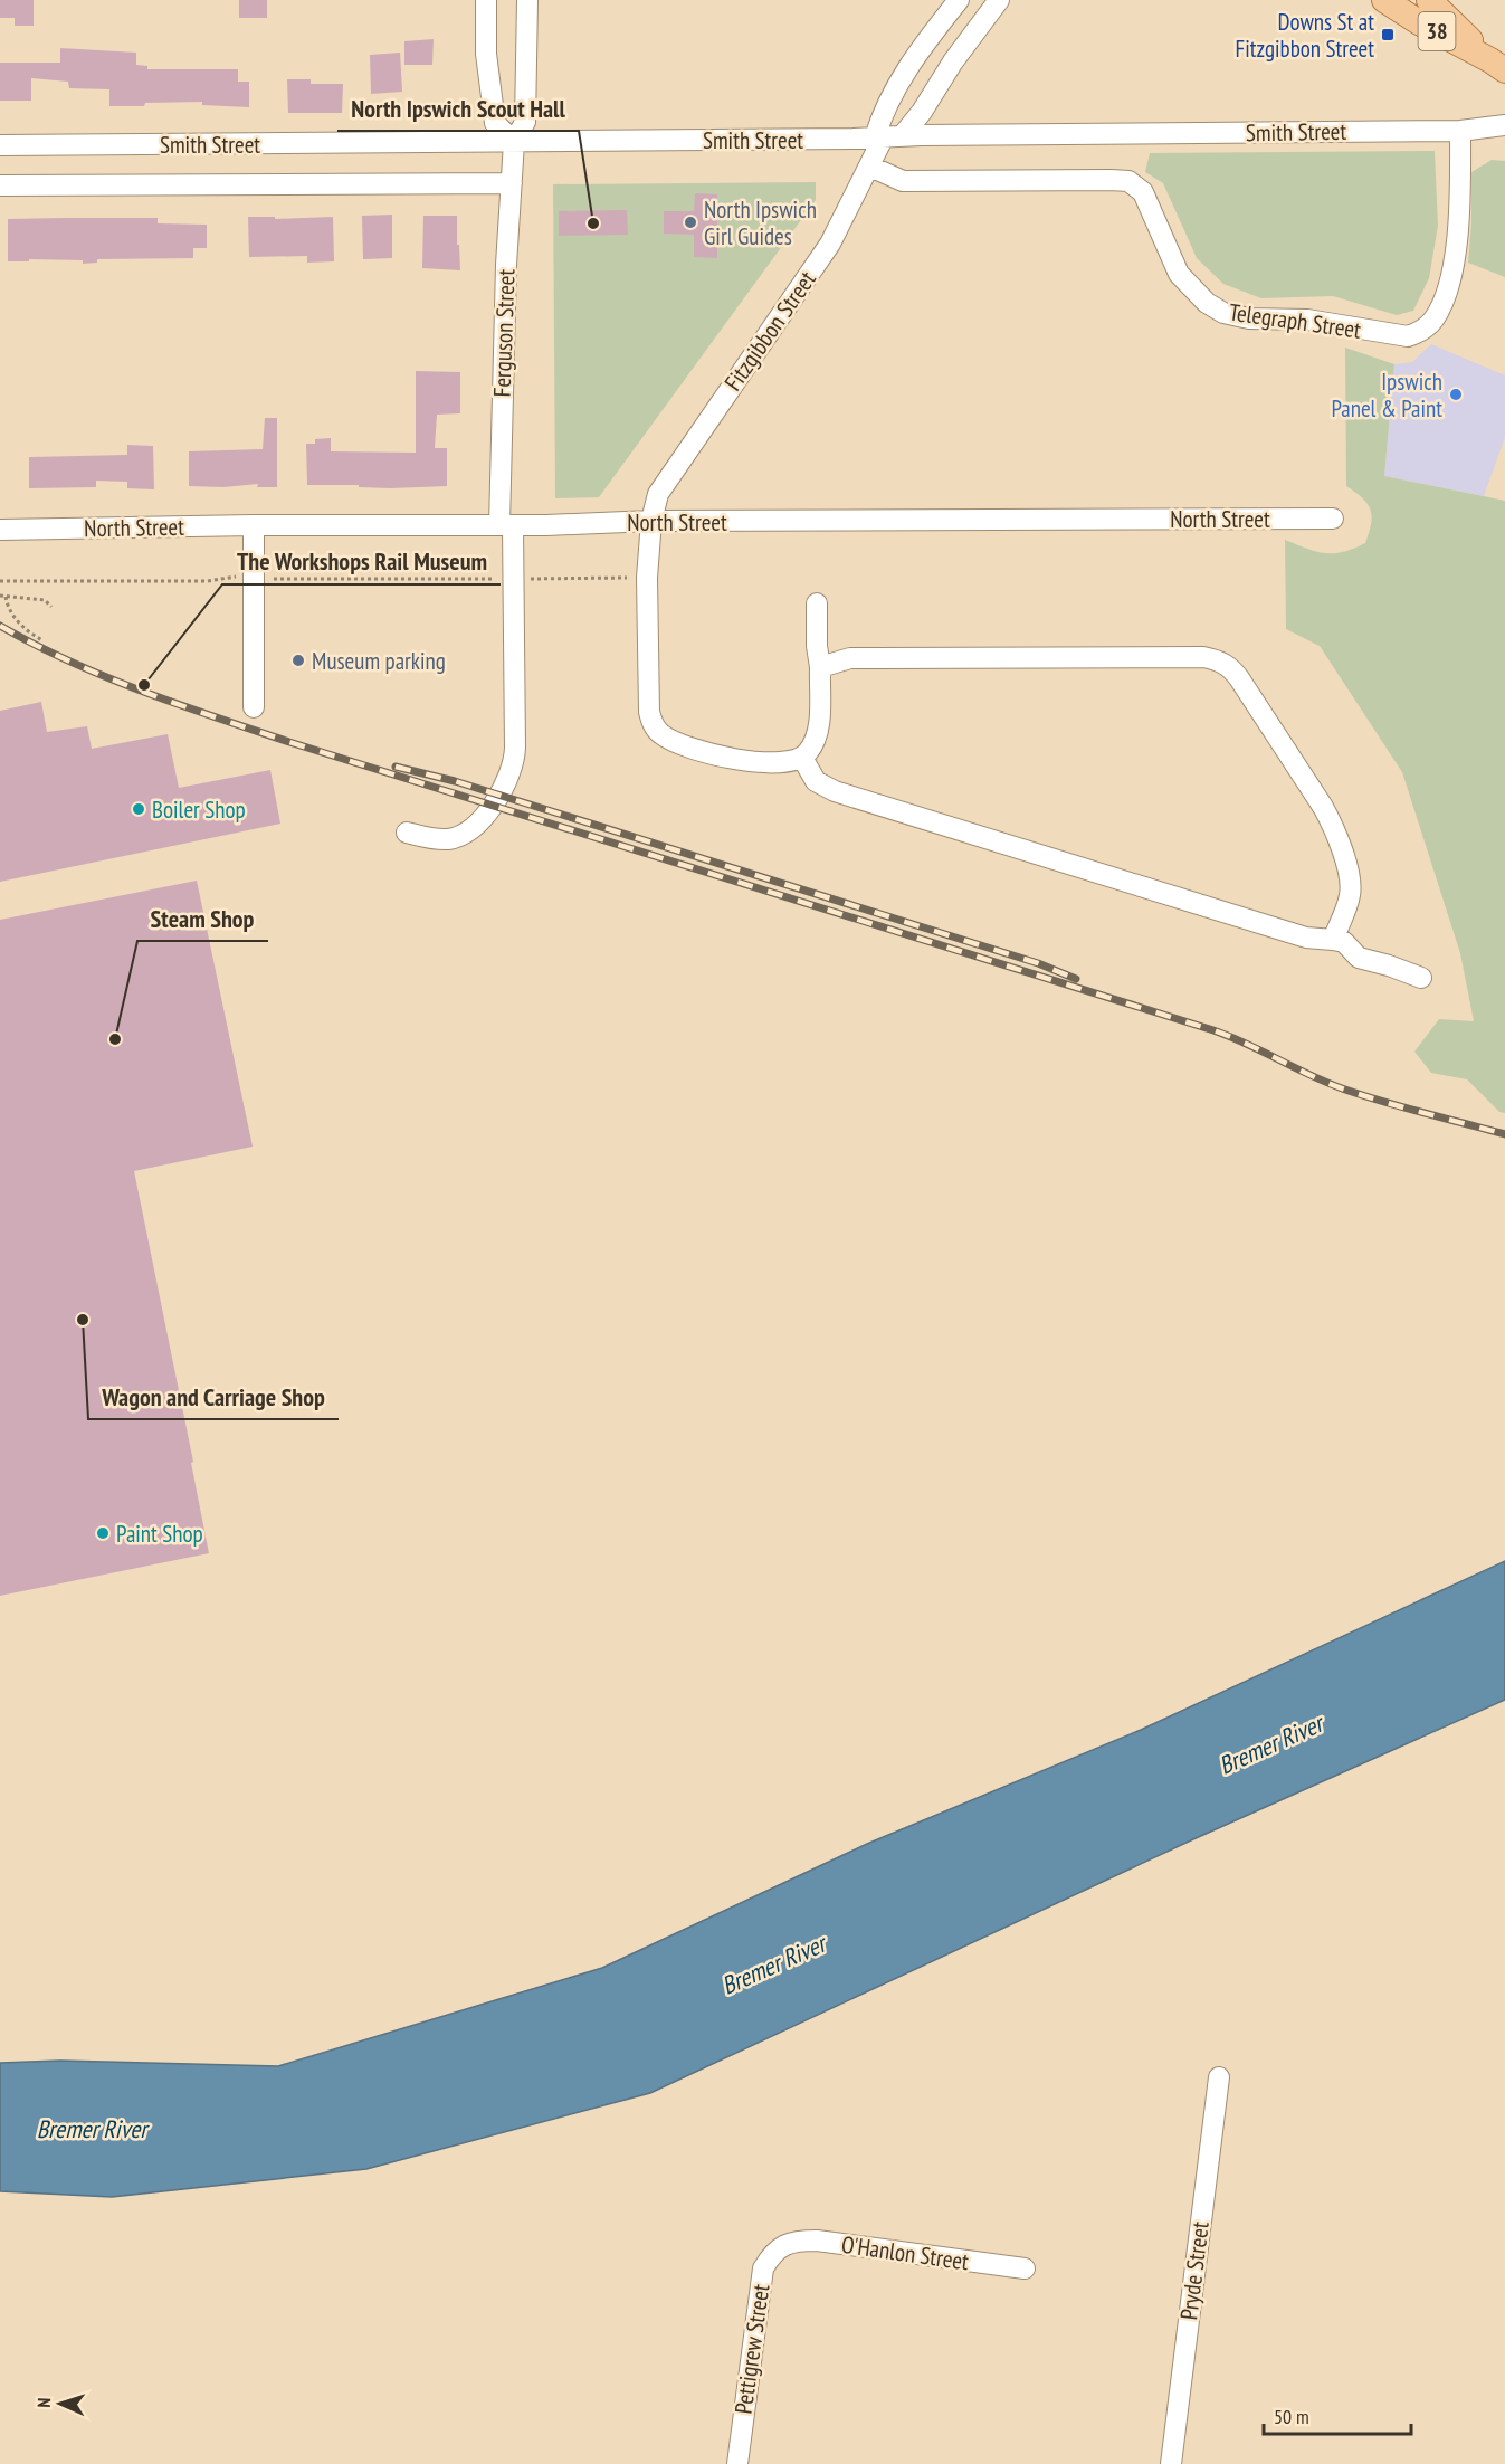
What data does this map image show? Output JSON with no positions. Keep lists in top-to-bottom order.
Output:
{
  "streets": {
    "main road": ["38"],
    "street": [
      "Smith Street",
      "Telegraph Street",
      "Fitzgibbon Street",
      "Ferguson Street",
      "North Street",
      "O'Hanlon Street",
      "Pryde Street",
      "Pettigrew Street"
    ]
  },
  "crossings": [
    ["Smith Street", "Telegraph Street"],
    ["Smith Street", "Fitzgibbon Street"],
    ["Smith Street", "Ferguson Street"],
    ["Telegraph Street", "Fitzgibbon Street"],
    ["Fitzgibbon Street", "North Street"],
    ["Ferguson Street", "North Street"],
    ["O'Hanlon Street", "Pettigrew Street"]
  ],
  "water": ["Bremer River"],
  "places": {
    "transit": ["Downs St at Fitzgibbon Street"],
    "other": [
      "North Ipswich Girl Guides",
      "North Ipswich Scout Hall",
      "Ipswich Panel & Paint",
      "Museum parking",
      "The Workshops Rail Museum",
      "Boiler Shop",
      "Steam Shop",
      "Wagon and Carriage Shop",
      "Paint Shop"
    ]
  },
  "scale_bar": "50 m",
  "north": "left"
}
